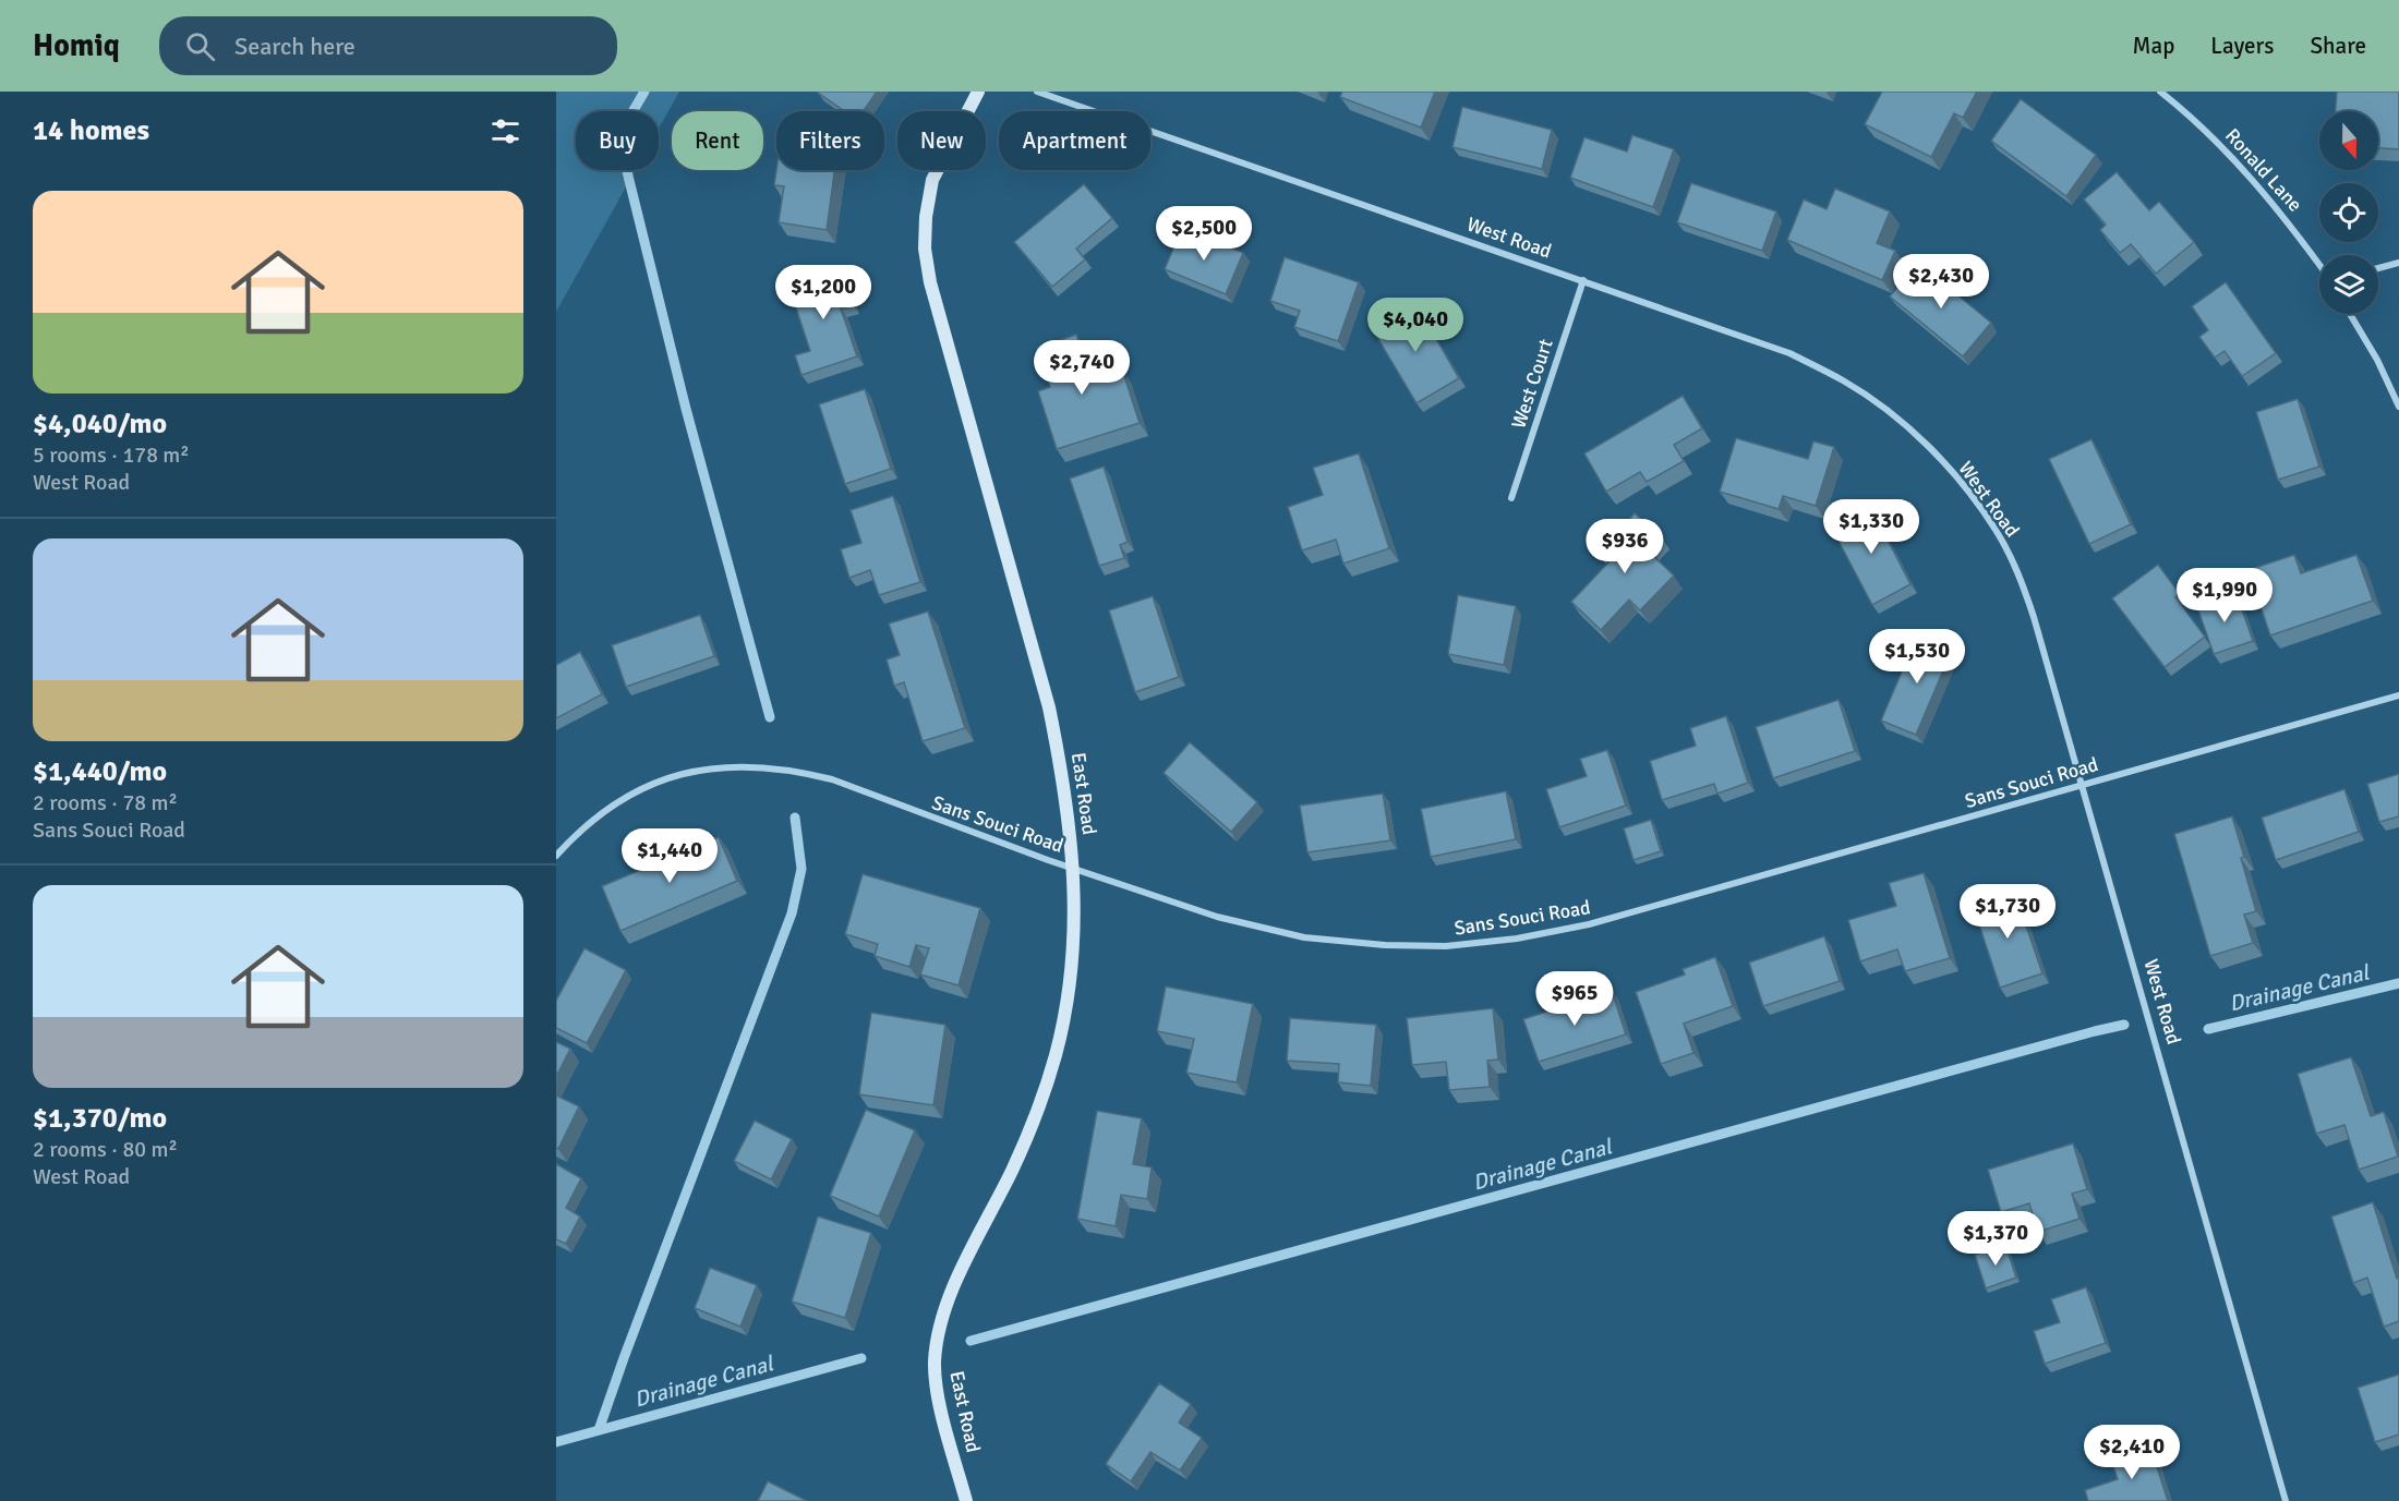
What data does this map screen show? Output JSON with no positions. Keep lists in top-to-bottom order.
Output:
{
  "streets": {
    "street": [
      "Ronald Lane",
      "West Road",
      "West Court",
      "Sans Souci Road",
      "East Road"
    ]
  },
  "crossings": [
    ["West Road", "West Court"],
    ["West Road", "Sans Souci Road"],
    ["Sans Souci Road", "East Road"]
  ],
  "water": ["Drainage Canal"],
  "north": "bottom",
  "page": {
    "header": "Homiq",
    "search": "Search here",
    "nav": ["Map", "Layers", "Share"],
    "heading": "14 homes",
    "chip": [
      "Buy",
      "Rent",
      "Filters",
      "New",
      "Apartment"
    ],
    "list": [
      {
        "name": "$4,040/mo",
        "note": "5 rooms · 178 m² · West Road"
      },
      {
        "name": "$1,440/mo",
        "note": "2 rooms · 78 m² · Sans Souci Road"
      },
      {
        "name": "$1,370/mo",
        "note": "2 rooms · 80 m² · West Road"
      }
    ],
    "price": [
      "$2,500",
      "$2,430",
      "$1,200",
      "$4,040",
      "$2,740",
      "$1,330",
      "$936",
      "$1,990",
      "$1,530",
      "$1,440",
      "$1,730",
      "$965",
      "$1,370",
      "$2,410"
    ]
  }
}
